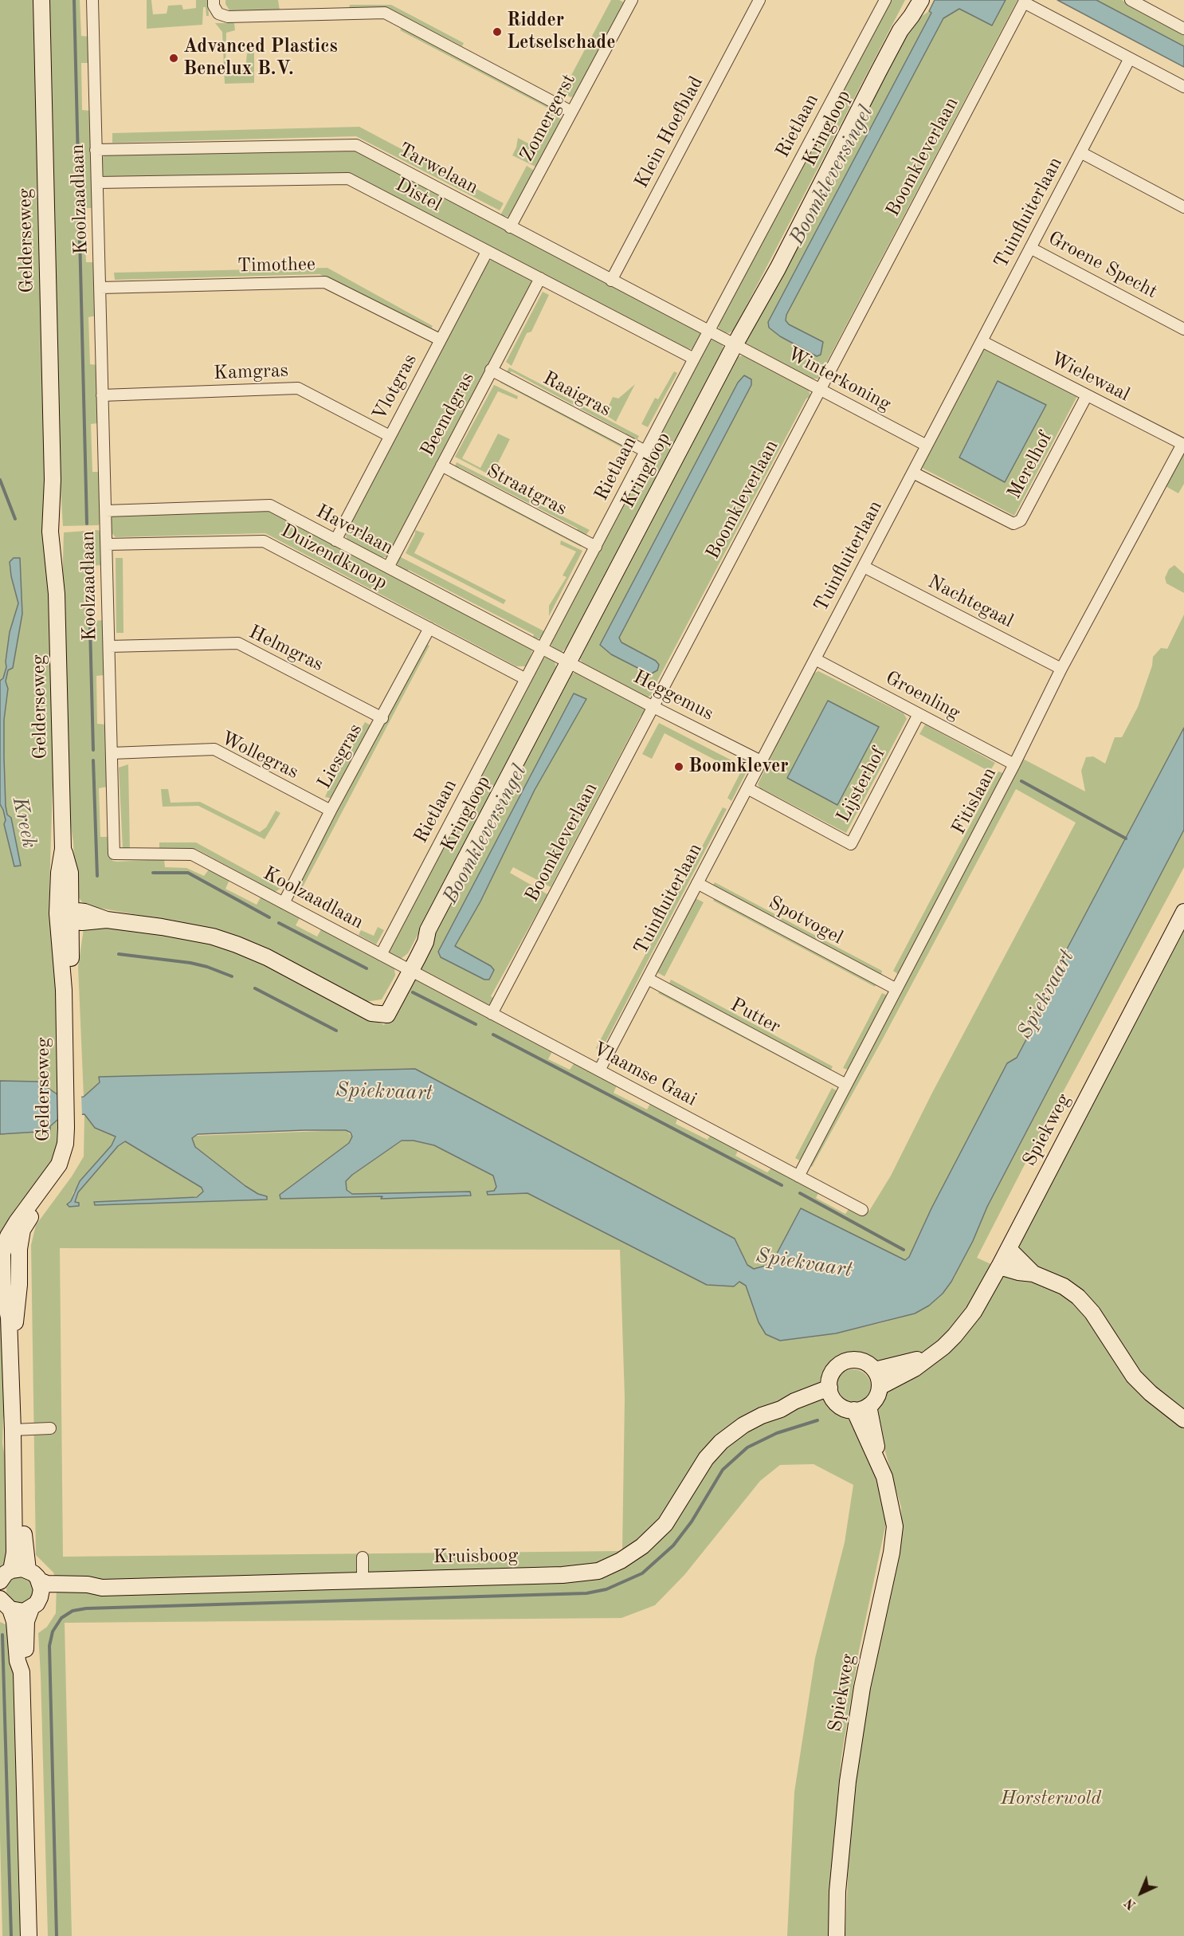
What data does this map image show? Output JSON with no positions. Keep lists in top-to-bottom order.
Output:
{
  "streets": {
    "street": [
      "Zomergerst",
      "Rietlaan",
      "Kringloop",
      "Klein Hoefblad",
      "Boomkleverlaan",
      "Tarwelaan",
      "Distel",
      "Koolzaadlaan",
      "Tuinfluiterlaan",
      "Gelderseweg",
      "Timothee",
      "Groene Specht",
      "Kamgras",
      "Wielewaal",
      "Winterkoning",
      "Vlotgras",
      "Raaigras",
      "Beemdgras",
      "Merelhof",
      "Straatgras",
      "Haverlaan",
      "Duizendknoop",
      "Nachtegaal",
      "Helmgras",
      "Heggemus",
      "Groenling",
      "Wollegras",
      "Liesgras",
      "Lijsterhof",
      "Fitislaan",
      "Spotvogel",
      "Putter",
      "Vlaamse Gaai",
      "Spiekweg",
      "Kruisboog"
    ]
  },
  "crossings": [
    ["Zomergerst", "Tarwelaan"],
    ["Rietlaan", "Tarwelaan"],
    ["Rietlaan", "Distel"],
    ["Rietlaan", "Koolzaadlaan"],
    ["Rietlaan", "Raaigras"],
    ["Rietlaan", "Straatgras"],
    ["Rietlaan", "Haverlaan"],
    ["Rietlaan", "Duizendknoop"],
    ["Kringloop", "Tarwelaan"],
    ["Kringloop", "Koolzaadlaan"],
    ["Kringloop", "Gelderseweg"],
    ["Kringloop", "Winterkoning"],
    ["Kringloop", "Haverlaan"],
    ["Kringloop", "Heggemus"],
    ["Kringloop", "Vlaamse Gaai"],
    ["Klein Hoefblad", "Tarwelaan"],
    ["Boomkleverlaan", "Tuinfluiterlaan"],
    ["Boomkleverlaan", "Winterkoning"],
    ["Boomkleverlaan", "Heggemus"],
    ["Boomkleverlaan", "Vlaamse Gaai"],
    ["Tarwelaan", "Koolzaadlaan"],
    ["Tarwelaan", "Winterkoning"],
    ["Distel", "Koolzaadlaan"],
    ["Distel", "Vlotgras"],
    ["Distel", "Beemdgras"],
    ["Koolzaadlaan", "Timothee"],
    ["Koolzaadlaan", "Kamgras"],
    ["Koolzaadlaan", "Haverlaan"],
    ["Koolzaadlaan", "Duizendknoop"],
    ["Koolzaadlaan", "Helmgras"],
    ["Koolzaadlaan", "Wollegras"],
    ["Koolzaadlaan", "Liesgras"],
    ["Koolzaadlaan", "Vlaamse Gaai"],
    ["Tuinfluiterlaan", "Groene Specht"],
    ["Tuinfluiterlaan", "Wielewaal"],
    ["Tuinfluiterlaan", "Winterkoning"],
    ["Tuinfluiterlaan", "Merelhof"],
    ["Tuinfluiterlaan", "Nachtegaal"],
    ["Tuinfluiterlaan", "Heggemus"],
    ["Tuinfluiterlaan", "Groenling"],
    ["Tuinfluiterlaan", "Lijsterhof"],
    ["Tuinfluiterlaan", "Spotvogel"],
    ["Tuinfluiterlaan", "Putter"],
    ["Tuinfluiterlaan", "Vlaamse Gaai"],
    ["Gelderseweg", "Kruisboog"],
    ["Timothee", "Vlotgras"],
    ["Kamgras", "Vlotgras"],
    ["Wielewaal", "Merelhof"],
    ["Wielewaal", "Fitislaan"],
    ["Vlotgras", "Haverlaan"],
    ["Raaigras", "Beemdgras"],
    ["Beemdgras", "Straatgras"],
    ["Beemdgras", "Haverlaan"],
    ["Haverlaan", "Heggemus"],
    ["Duizendknoop", "Liesgras"],
    ["Nachtegaal", "Fitislaan"],
    ["Helmgras", "Liesgras"],
    ["Groenling", "Lijsterhof"],
    ["Groenling", "Fitislaan"],
    ["Wollegras", "Liesgras"],
    ["Fitislaan", "Spotvogel"],
    ["Fitislaan", "Putter"],
    ["Fitislaan", "Vlaamse Gaai"],
    ["Spiekweg", "Kruisboog"]
  ],
  "water": ["Boomkleversingel", "Kreek", "Spiekvaart"],
  "parks": ["Horsterwold"],
  "places": ["Ridder Letselschade", "Advanced Plastics Benelux B.V.", "Boomklever"],
  "north": "bottom left"
}
